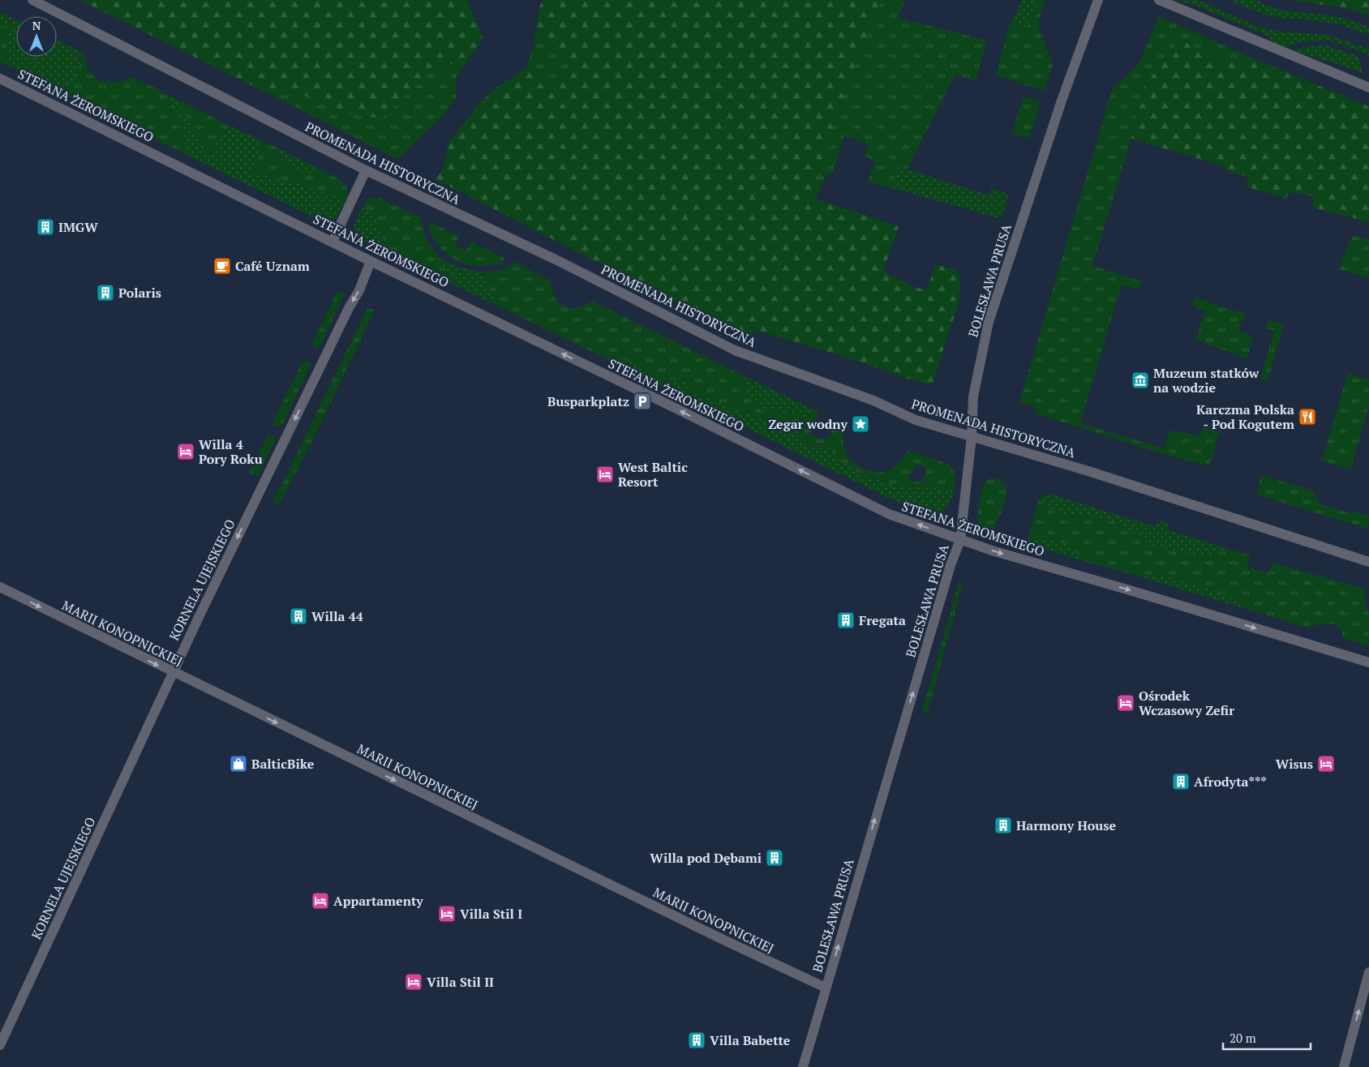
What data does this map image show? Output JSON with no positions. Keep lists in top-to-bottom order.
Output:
{
  "streets": {
    "street": [
      "STEFANA ŻEROMSKIEGO",
      "PROMENADA HISTORYCZNA",
      "BOLESŁAWA PRUSA",
      "KORNELA UJEJSKIEGO",
      "MARII KONOPNICKIEJ"
    ]
  },
  "crossings": [
    ["STEFANA ŻEROMSKIEGO", "BOLESŁAWA PRUSA"],
    ["STEFANA ŻEROMSKIEGO", "KORNELA UJEJSKIEGO"],
    ["PROMENADA HISTORYCZNA", "BOLESŁAWA PRUSA"],
    ["BOLESŁAWA PRUSA", "MARII KONOPNICKIEJ"],
    ["KORNELA UJEJSKIEGO", "MARII KONOPNICKIEJ"]
  ],
  "one_way": ["BOLESŁAWA PRUSA", "KORNELA UJEJSKIEGO", "MARII KONOPNICKIEJ"],
  "places": {
    "building": [
      "IMGW",
      "Polaris",
      "Willa 44",
      "Fregata",
      "Afrodyta***",
      "Harmony House",
      "Willa pod Dębami",
      "Villa Babette"
    ],
    "cafe": ["Café Uznam"],
    "museum": ["Muzeum statków na wodzie"],
    "parking": ["Busparkplatz"],
    "restaurant": ["Karczma Polska - Pod Kogutem"],
    "place": ["Zegar wodny"],
    "hotel": [
      "Willa 4 Pory Roku",
      "West Baltic Resort",
      "Ośrodek Wczasowy Zefir",
      "Wisus",
      "Appartamenty",
      "Villa Stil I",
      "Villa Stil II"
    ],
    "shop": ["BalticBike"]
  },
  "scale_bar": "20 m",
  "north": "top"
}
